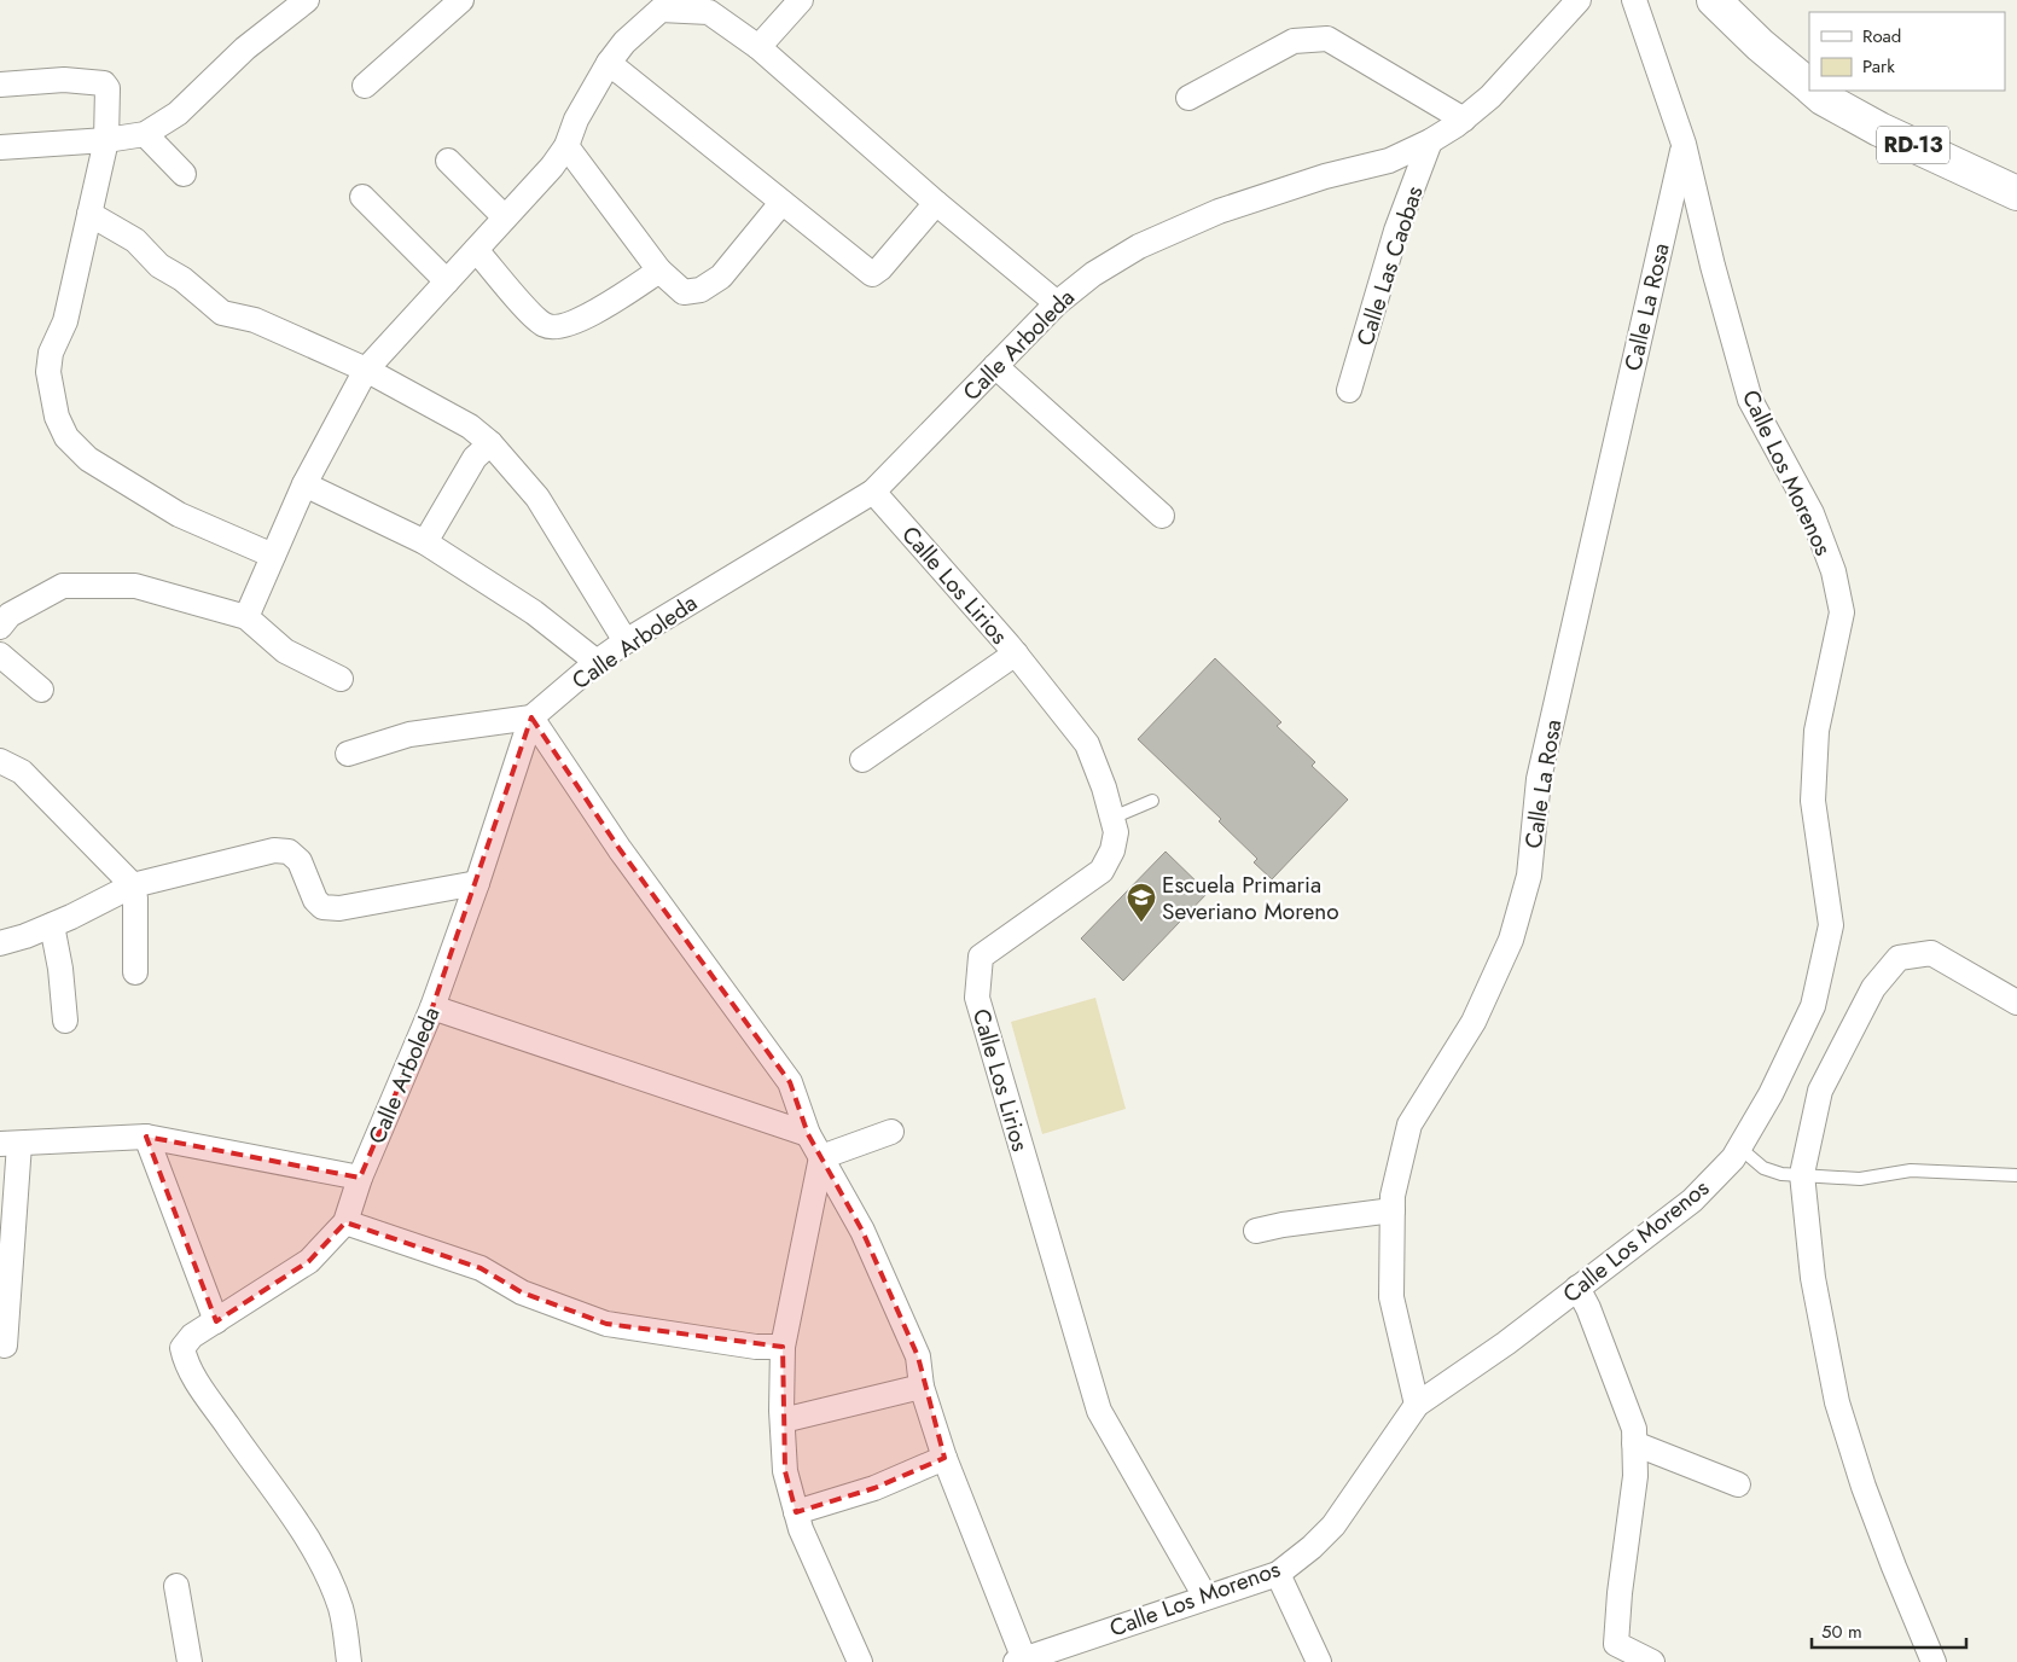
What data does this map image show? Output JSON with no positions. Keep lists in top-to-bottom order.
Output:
{
  "streets": {
    "main road": ["RD-13"],
    "street": [
      "Calle Las Caobas",
      "Calle La Rosa",
      "Calle Arboleda",
      "Calle Los Morenos",
      "Calle Los Lirios"
    ]
  },
  "crossings": [
    ["Calle Las Caobas", "Calle Arboleda"],
    ["Calle La Rosa", "Calle Los Morenos"],
    ["Calle Arboleda", "Calle Los Lirios"],
    ["Calle Los Morenos", "Calle Los Lirios"]
  ],
  "places": {
    "school or university": ["Escuela Primaria Severiano Moreno"]
  },
  "legend": ["Road", "Park"],
  "scale_bar": "50 m"
}
